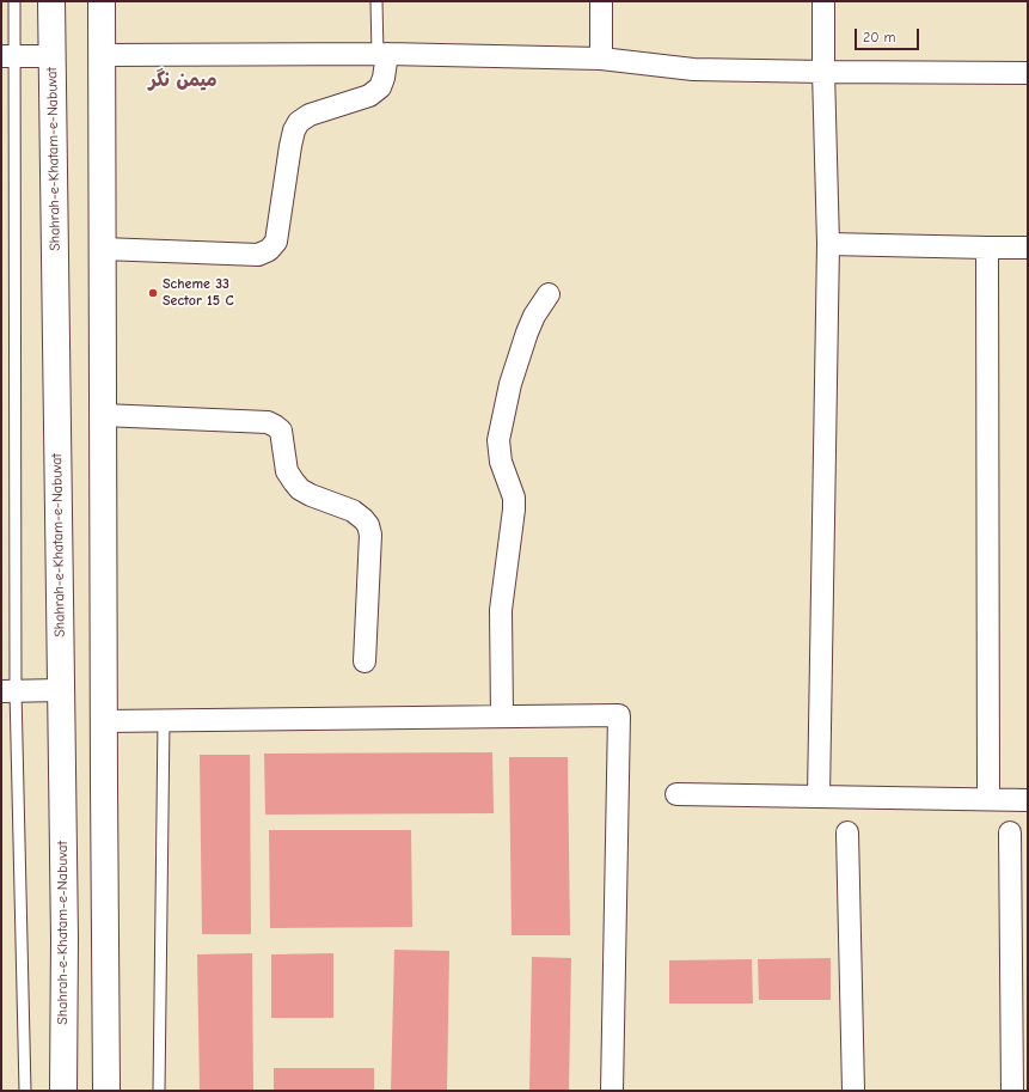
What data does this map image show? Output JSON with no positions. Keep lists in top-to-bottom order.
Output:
{
  "streets": {
    "main road": ["Shahrah-e-Khatam-e-Nabuvat"]
  },
  "districts": ["میمن نگر"],
  "places": ["Scheme 33 Sector 15 C"],
  "scale_bar": "20 m"
}
